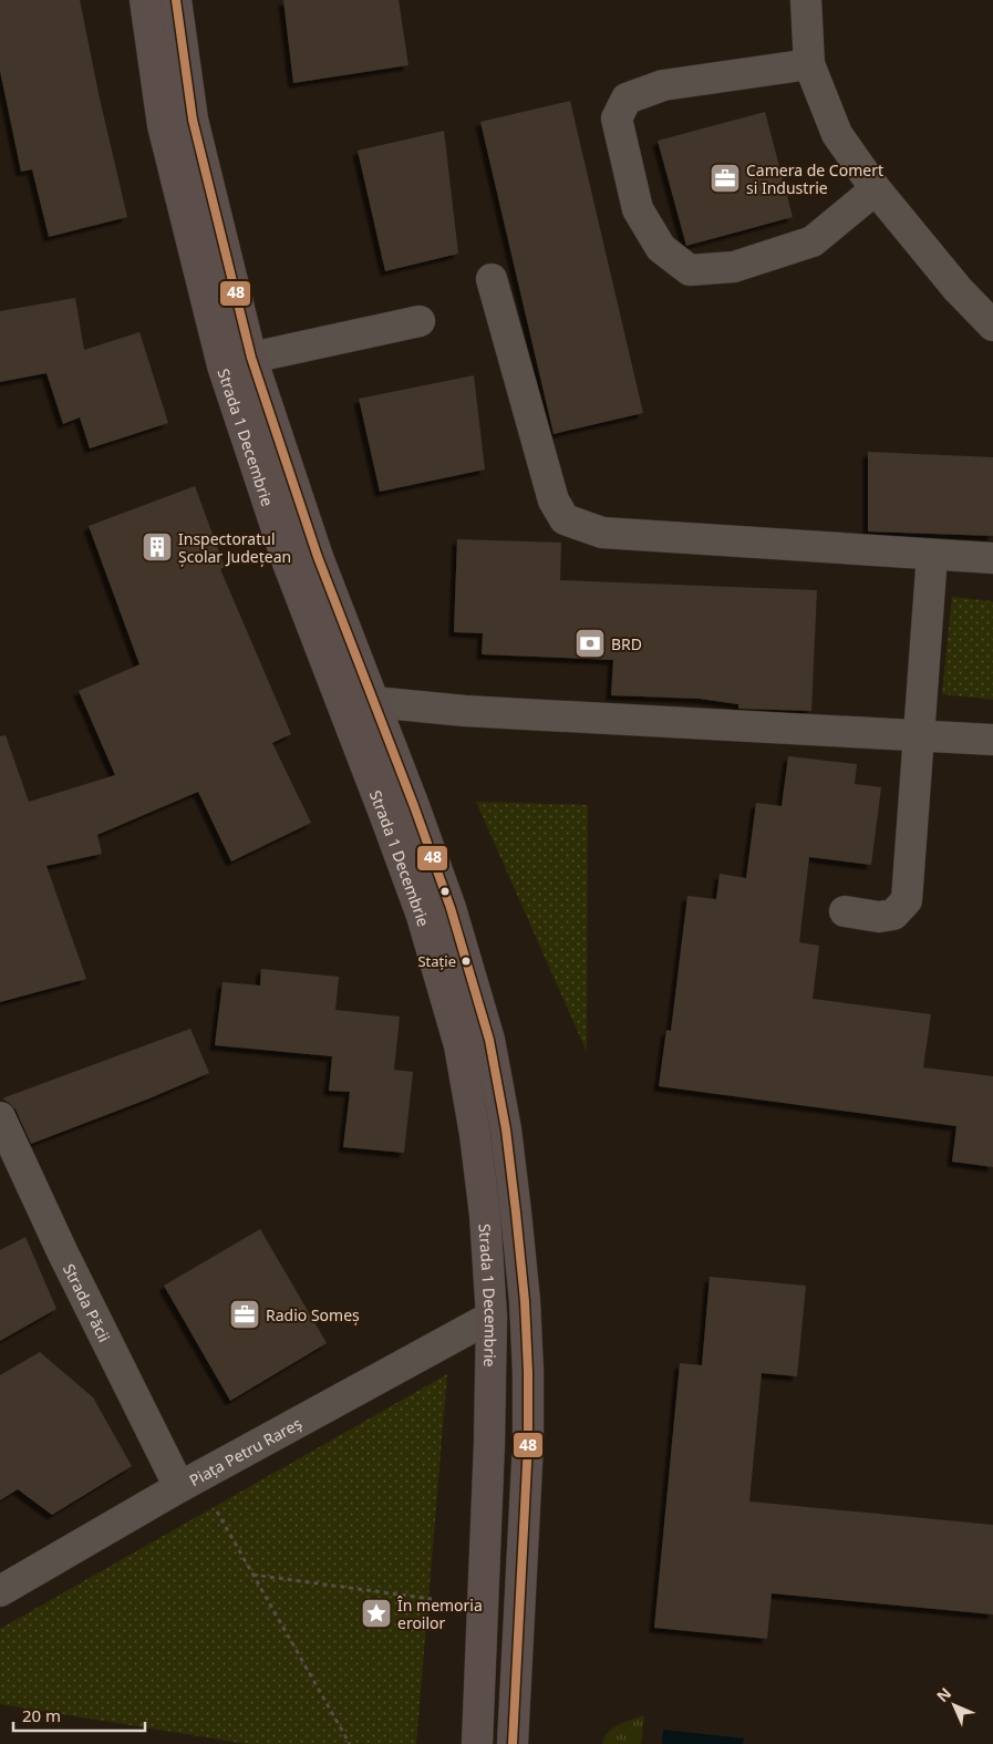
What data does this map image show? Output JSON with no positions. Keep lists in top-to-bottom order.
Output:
{
  "streets": {
    "main road": ["Strada 1 Decembrie"],
    "street": ["Strada Păcii", "Piața Petru Rareș"]
  },
  "crossings": [
    ["Strada 1 Decembrie", "Piața Petru Rareș"],
    ["Strada Păcii", "Piața Petru Rareș"]
  ],
  "places": {
    "office": ["Camera de Comert si Industrie", "Radio Someș"],
    "building": ["Inspectoratul Școlar Județean"],
    "bank": ["BRD"],
    "other": ["Stație"],
    "place": ["În memoria eroilor"]
  },
  "lines": ["transit line 48"],
  "scale_bar": "20 m",
  "north": "top left"
}
